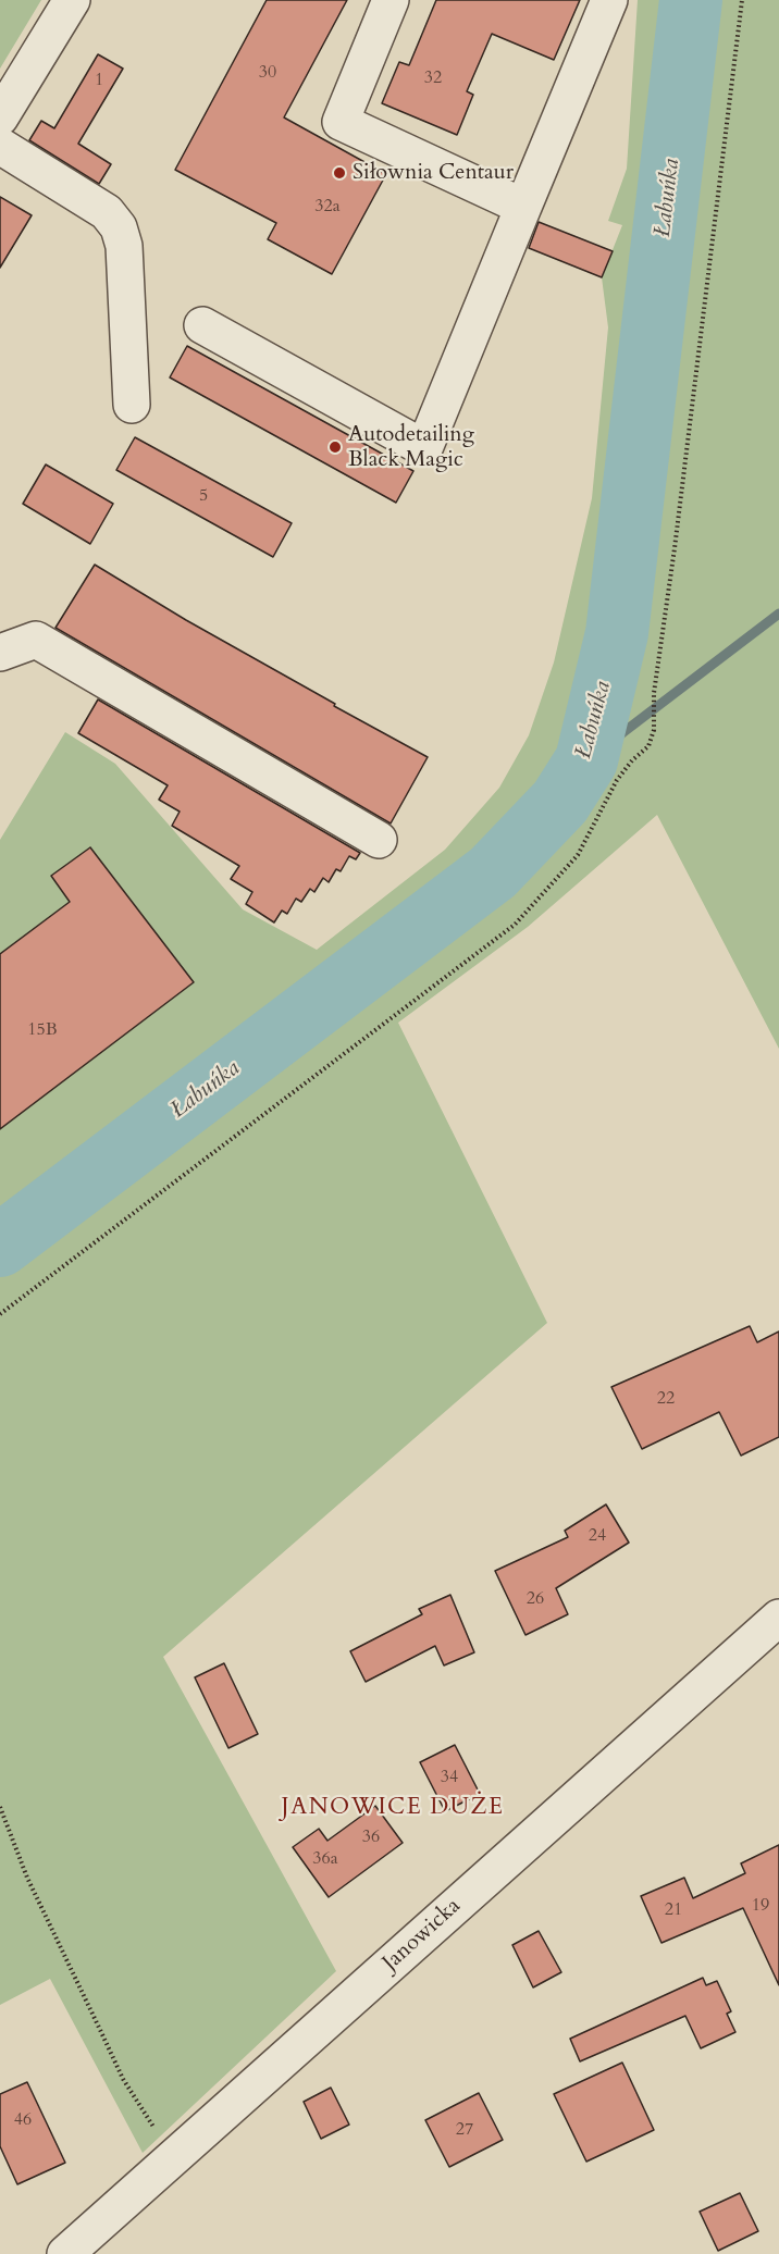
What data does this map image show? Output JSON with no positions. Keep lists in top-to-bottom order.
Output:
{
  "streets": {
    "street": ["Janowicka"]
  },
  "districts": ["JANOWICE DUŻE"],
  "water": ["Łabuńka"],
  "places": ["Siłownia Centaur", "Autodetailing Black Magic"],
  "house_numbers": [
    "30",
    "32",
    "1",
    "32a",
    "5",
    "15B",
    "22",
    "24",
    "26",
    "34",
    "36",
    "36a",
    "19",
    "21",
    "46",
    "27"
  ]
}
